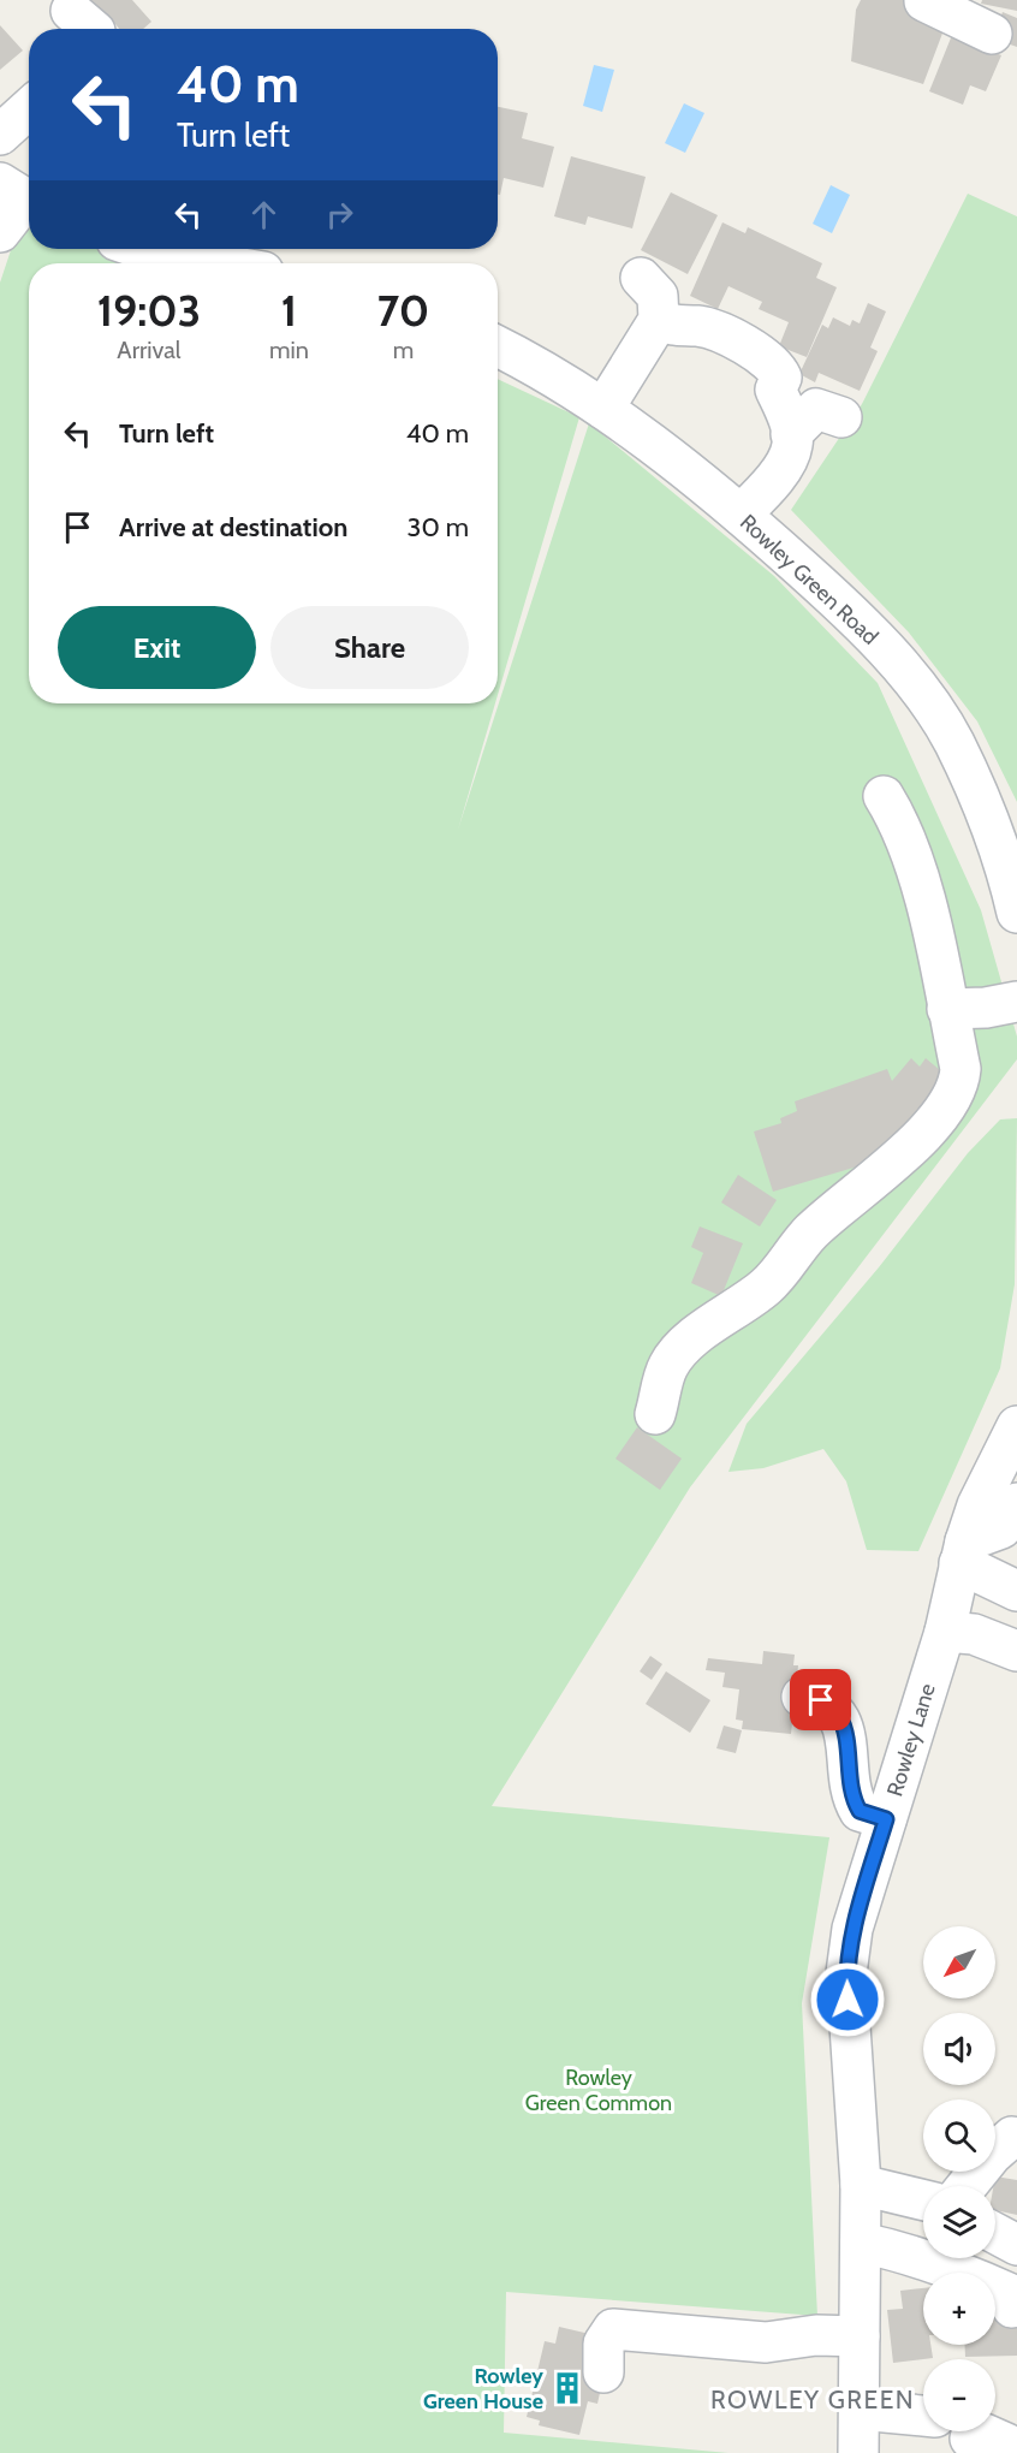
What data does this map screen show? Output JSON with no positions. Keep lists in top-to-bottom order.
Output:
{
  "streets": {
    "street": ["Rowley Green Road", "Rowley Lane"]
  },
  "districts": ["ROWLEY GREEN"],
  "parks": ["Rowley Green Common"],
  "places": {
    "building": ["Rowley Green House"]
  },
  "north": "bottom left",
  "page": {
    "turn": ["40 m", "Turn left"],
    "eta": [
      "19:03",
      "Arrival",
      "1",
      "min",
      "70",
      "m"
    ],
    "list": [
      {
        "name": "Turn left",
        "value": "40 m"
      },
      {
        "name": "Arrive at destination",
        "value": "30 m"
      }
    ],
    "buttons": ["Exit", "Share"],
    "map_buttons": ["+", "−"]
  }
}
